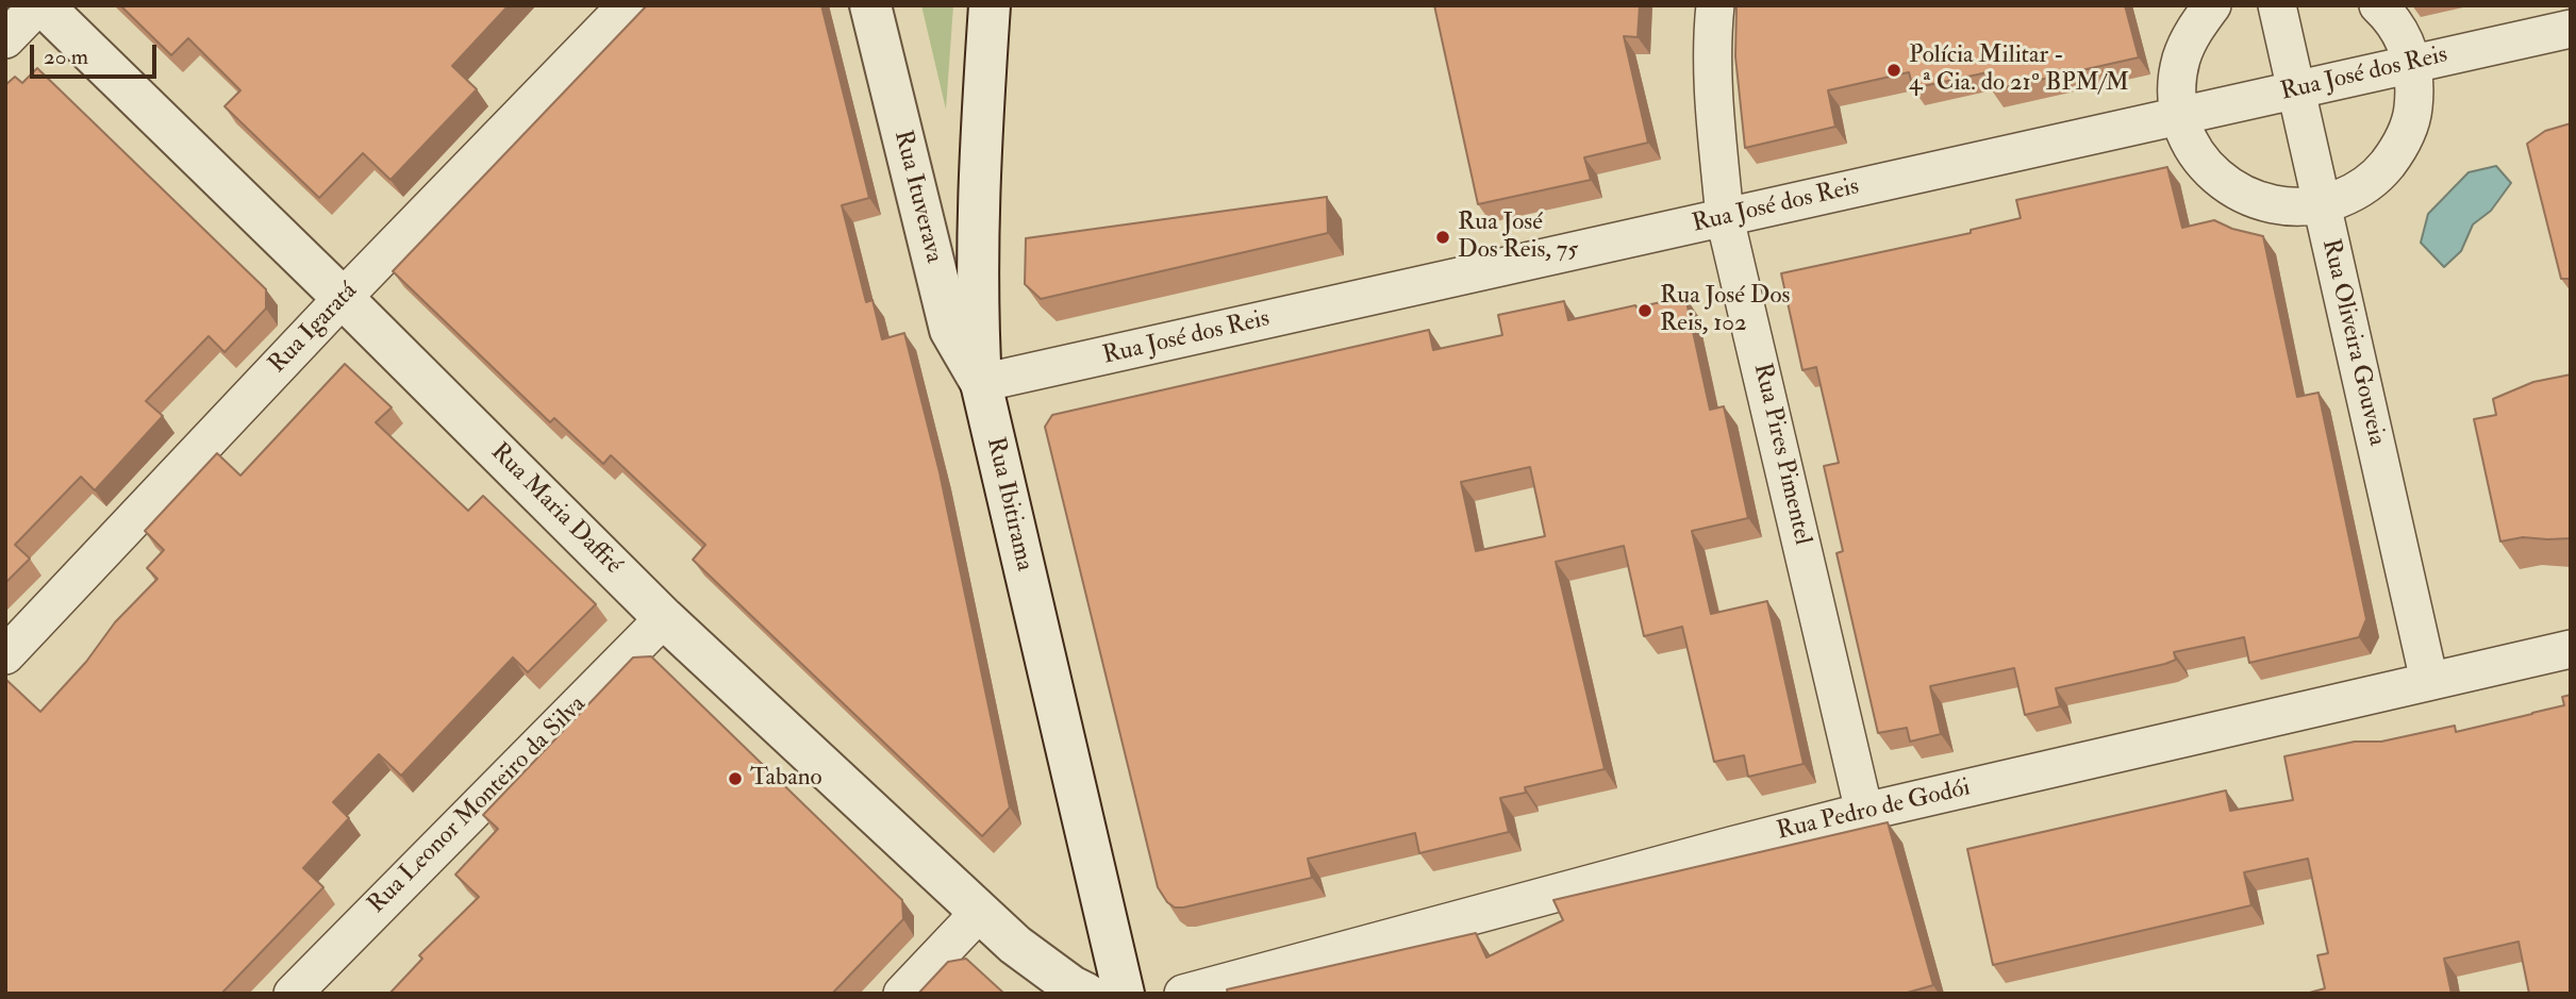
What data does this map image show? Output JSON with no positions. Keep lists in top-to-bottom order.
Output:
{
  "streets": {
    "street": [
      "Rua José dos Reis",
      "Rua Ituverava",
      "Rua Igaratá",
      "Rua Oliveira Gouveia",
      "Rua Pires Pimentel",
      "Rua Ibitirama",
      "Rua Maria Daffré",
      "Rua Leonor Monteiro da Silva",
      "Rua Pedro de Godói"
    ]
  },
  "crossings": [
    ["Rua José dos Reis", "Rua Ituverava"],
    ["Rua José dos Reis", "Rua Oliveira Gouveia"],
    ["Rua José dos Reis", "Rua Pires Pimentel"],
    ["Rua José dos Reis", "Rua Ibitirama"],
    ["Rua Ituverava", "Rua Ibitirama"],
    ["Rua Igaratá", "Rua Maria Daffré"],
    ["Rua Oliveira Gouveia", "Rua Pedro de Godói"],
    ["Rua Pires Pimentel", "Rua Pedro de Godói"],
    ["Rua Maria Daffré", "Rua Leonor Monteiro da Silva"]
  ],
  "places": [
    "Polícia Militar - 4ª Cia. do 21º BPM/M",
    "Rua José Dos Reis, 75",
    "Rua José Dos Reis, 102",
    "Tabano"
  ],
  "scale_bar": "20 m"
}
